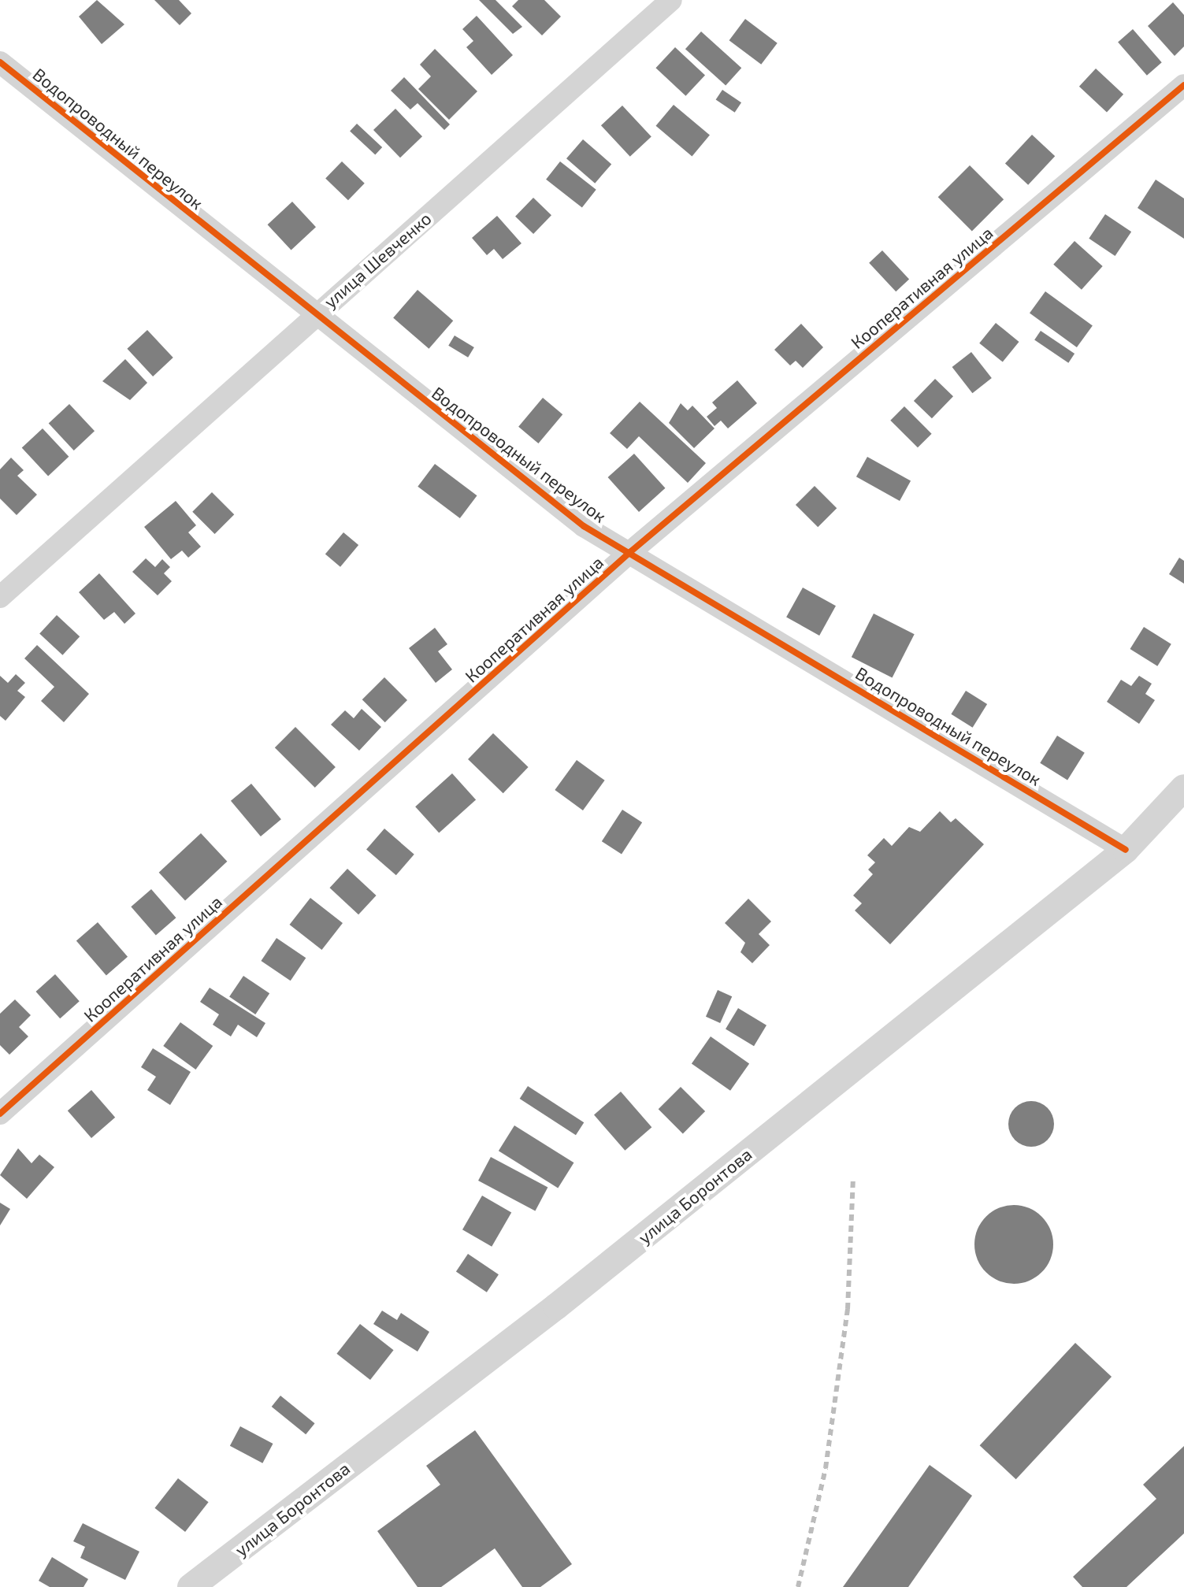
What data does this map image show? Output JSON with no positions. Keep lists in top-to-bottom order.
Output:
{
  "streets": {
    "street": [
      "Водопроводный переулок",
      "улица Шевченко",
      "Кооперативная улица",
      "улица Боронтова"
    ]
  },
  "crossings": [
    ["Водопроводный переулок", "улица Шевченко"],
    ["Водопроводный переулок", "Кооперативная улица"],
    ["Водопроводный переулок", "улица Боронтова"]
  ]
}
